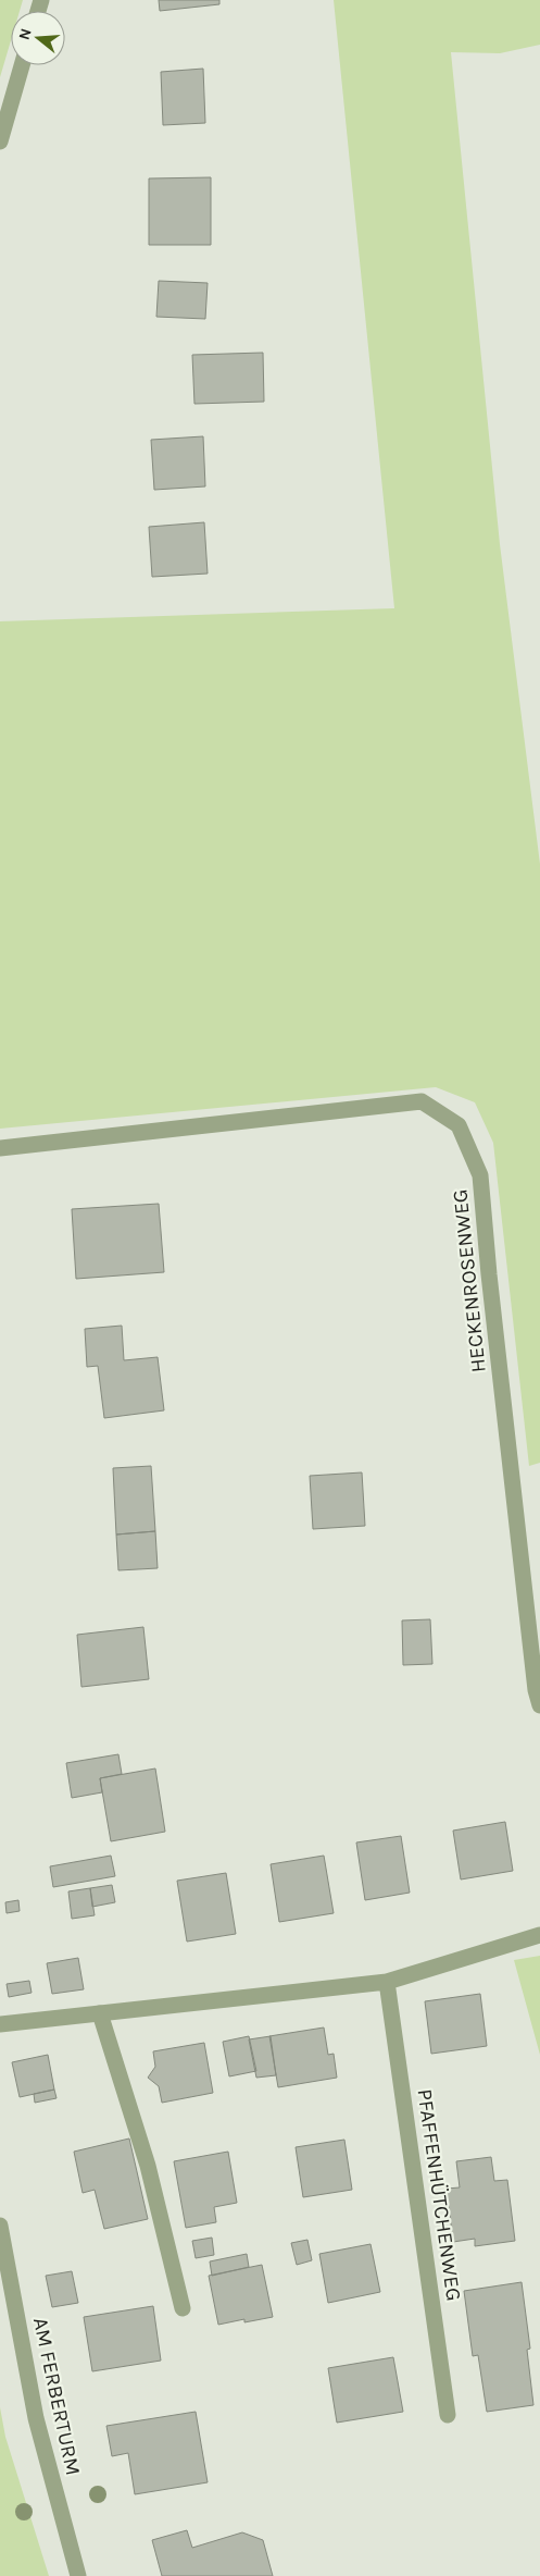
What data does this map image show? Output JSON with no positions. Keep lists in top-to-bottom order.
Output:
{
  "streets": {
    "street": ["HECKENROSENWEG", "PFAFFENHÜTCHENWEG", "AM FERBERTURM"]
  },
  "north": "left"
}
